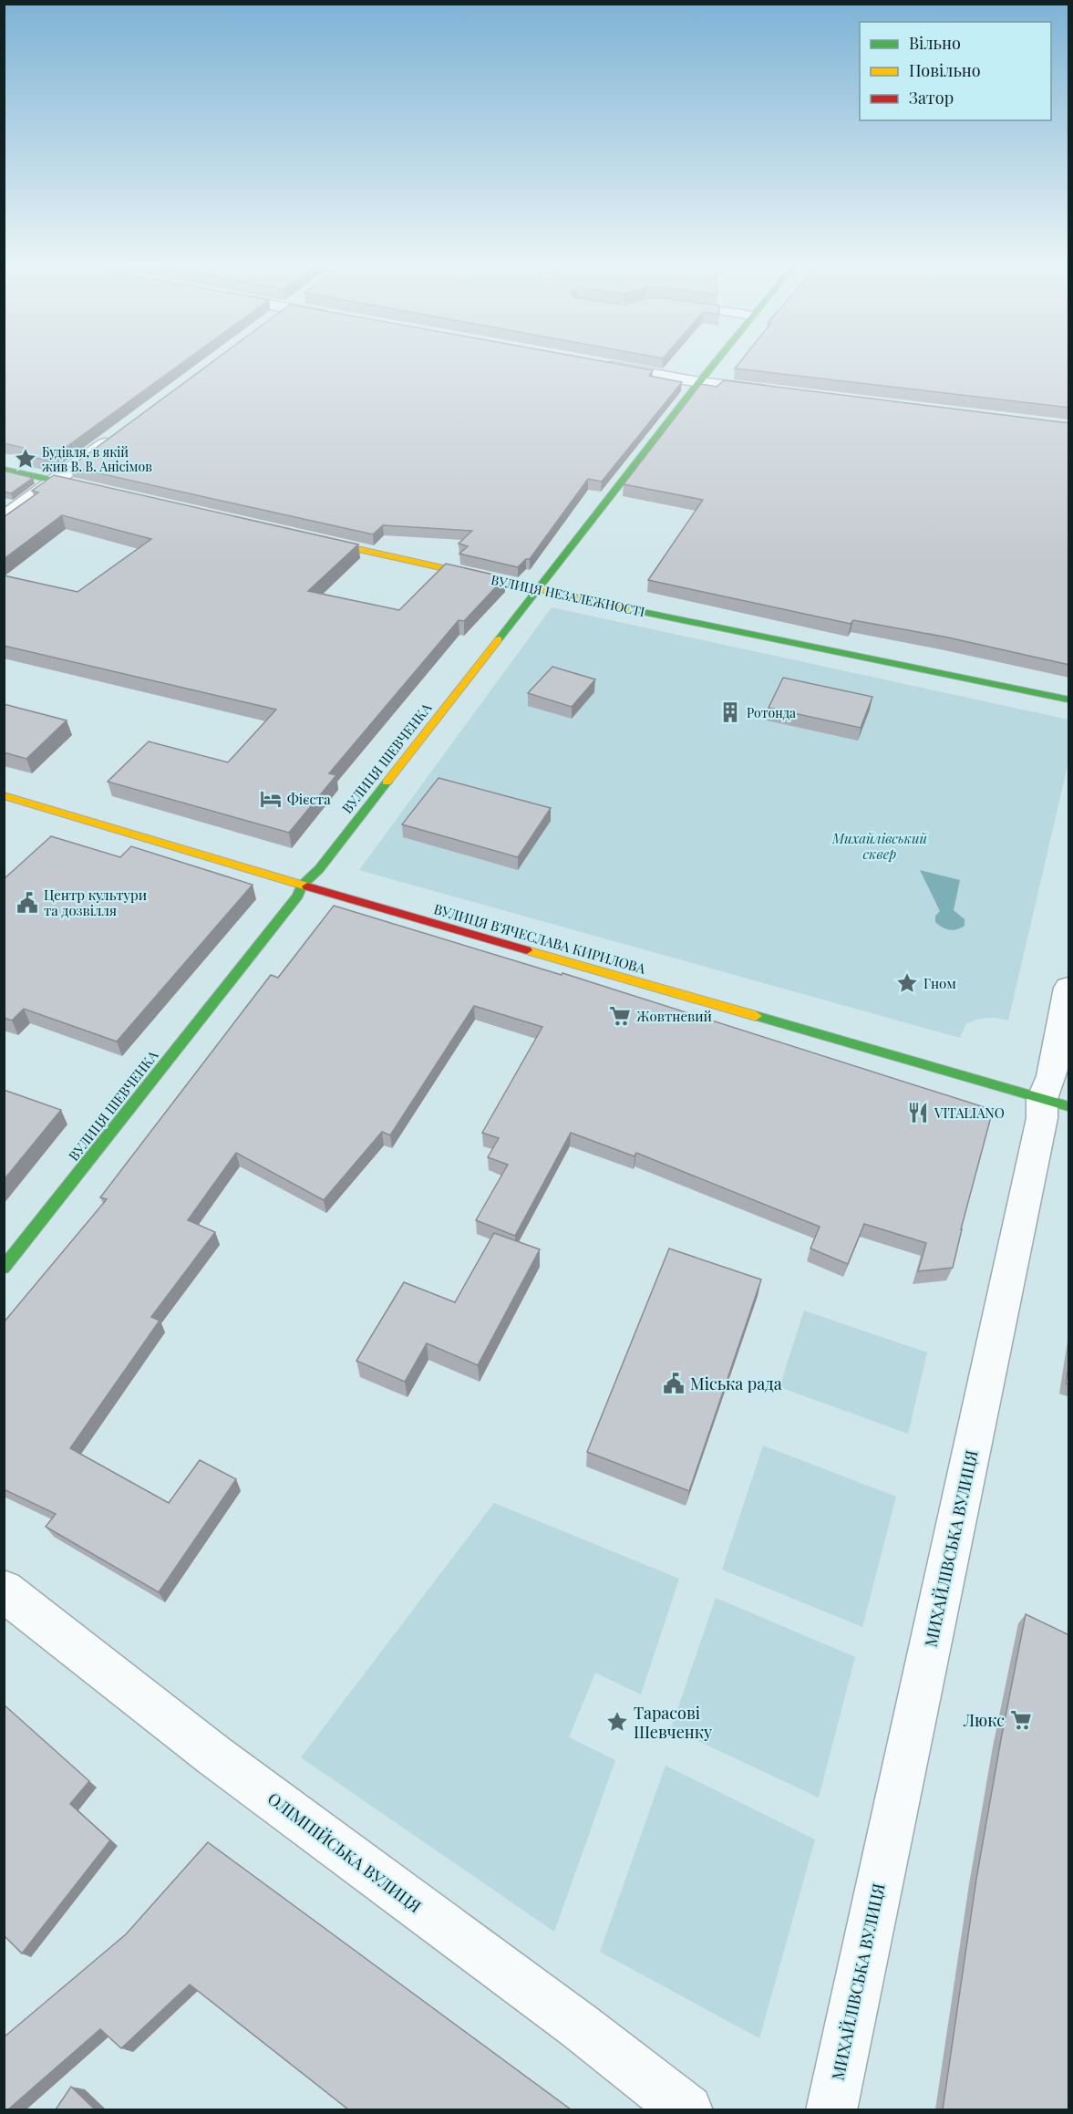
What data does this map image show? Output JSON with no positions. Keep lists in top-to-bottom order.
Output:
{
  "streets": {
    "street": [
      "ВУЛИЦЯ НЕЗАЛЕЖНОСТІ",
      "ВУЛИЦЯ ШЕВЧЕНКА",
      "ВУЛИЦЯ В'ЯЧЕСЛАВА КИРИЛОВА",
      "МИХАЙЛІВСЬКА ВУЛИЦЯ",
      "ОЛІМПІЙСЬКА ВУЛИЦЯ"
    ]
  },
  "crossings": [
    ["ВУЛИЦЯ НЕЗАЛЕЖНОСТІ", "ВУЛИЦЯ ШЕВЧЕНКА"],
    ["ВУЛИЦЯ ШЕВЧЕНКА", "ВУЛИЦЯ В'ЯЧЕСЛАВА КИРИЛОВА"],
    ["ВУЛИЦЯ В'ЯЧЕСЛАВА КИРИЛОВА", "МИХАЙЛІВСЬКА ВУЛИЦЯ"]
  ],
  "parks": ["Михайлівський сквер"],
  "places": {
    "place": ["Будівля, в якій жив В. В. Анісімов", "Гном", "Тарасові Шевченку"],
    "building": ["Ротонда"],
    "hotel": ["Фієста"],
    "public building": ["Центр культури та дозвілля", "Міська рада"],
    "supermarket": ["Жовтневий", "Люкс"],
    "restaurant": ["VITALIANO"]
  },
  "legend": ["Вільно", "Повільно", "Затор"]
}
